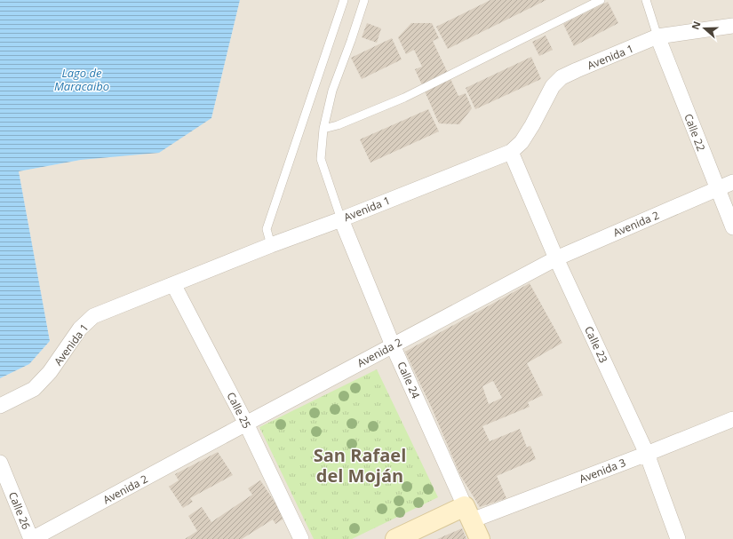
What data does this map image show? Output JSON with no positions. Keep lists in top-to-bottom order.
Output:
{
  "streets": {
    "street": [
      "Avenida 1",
      "Calle 22",
      "Avenida 2",
      "Calle 23",
      "Calle 24",
      "Calle 25",
      "Avenida 3",
      "Calle 26"
    ]
  },
  "crossings": [
    ["Avenida 1", "Calle 22"],
    ["Avenida 1", "Calle 23"],
    ["Avenida 1", "Calle 24"],
    ["Avenida 1", "Calle 25"],
    ["Calle 22", "Avenida 2"],
    ["Avenida 2", "Calle 23"],
    ["Avenida 2", "Calle 24"],
    ["Avenida 2", "Calle 25"],
    ["Avenida 2", "Calle 26"],
    ["Calle 23", "Avenida 3"],
    ["Calle 24", "Avenida 3"]
  ],
  "districts": ["San Rafael del Moján"],
  "water": ["Lago de Maracaibo"],
  "north": "left"
}
